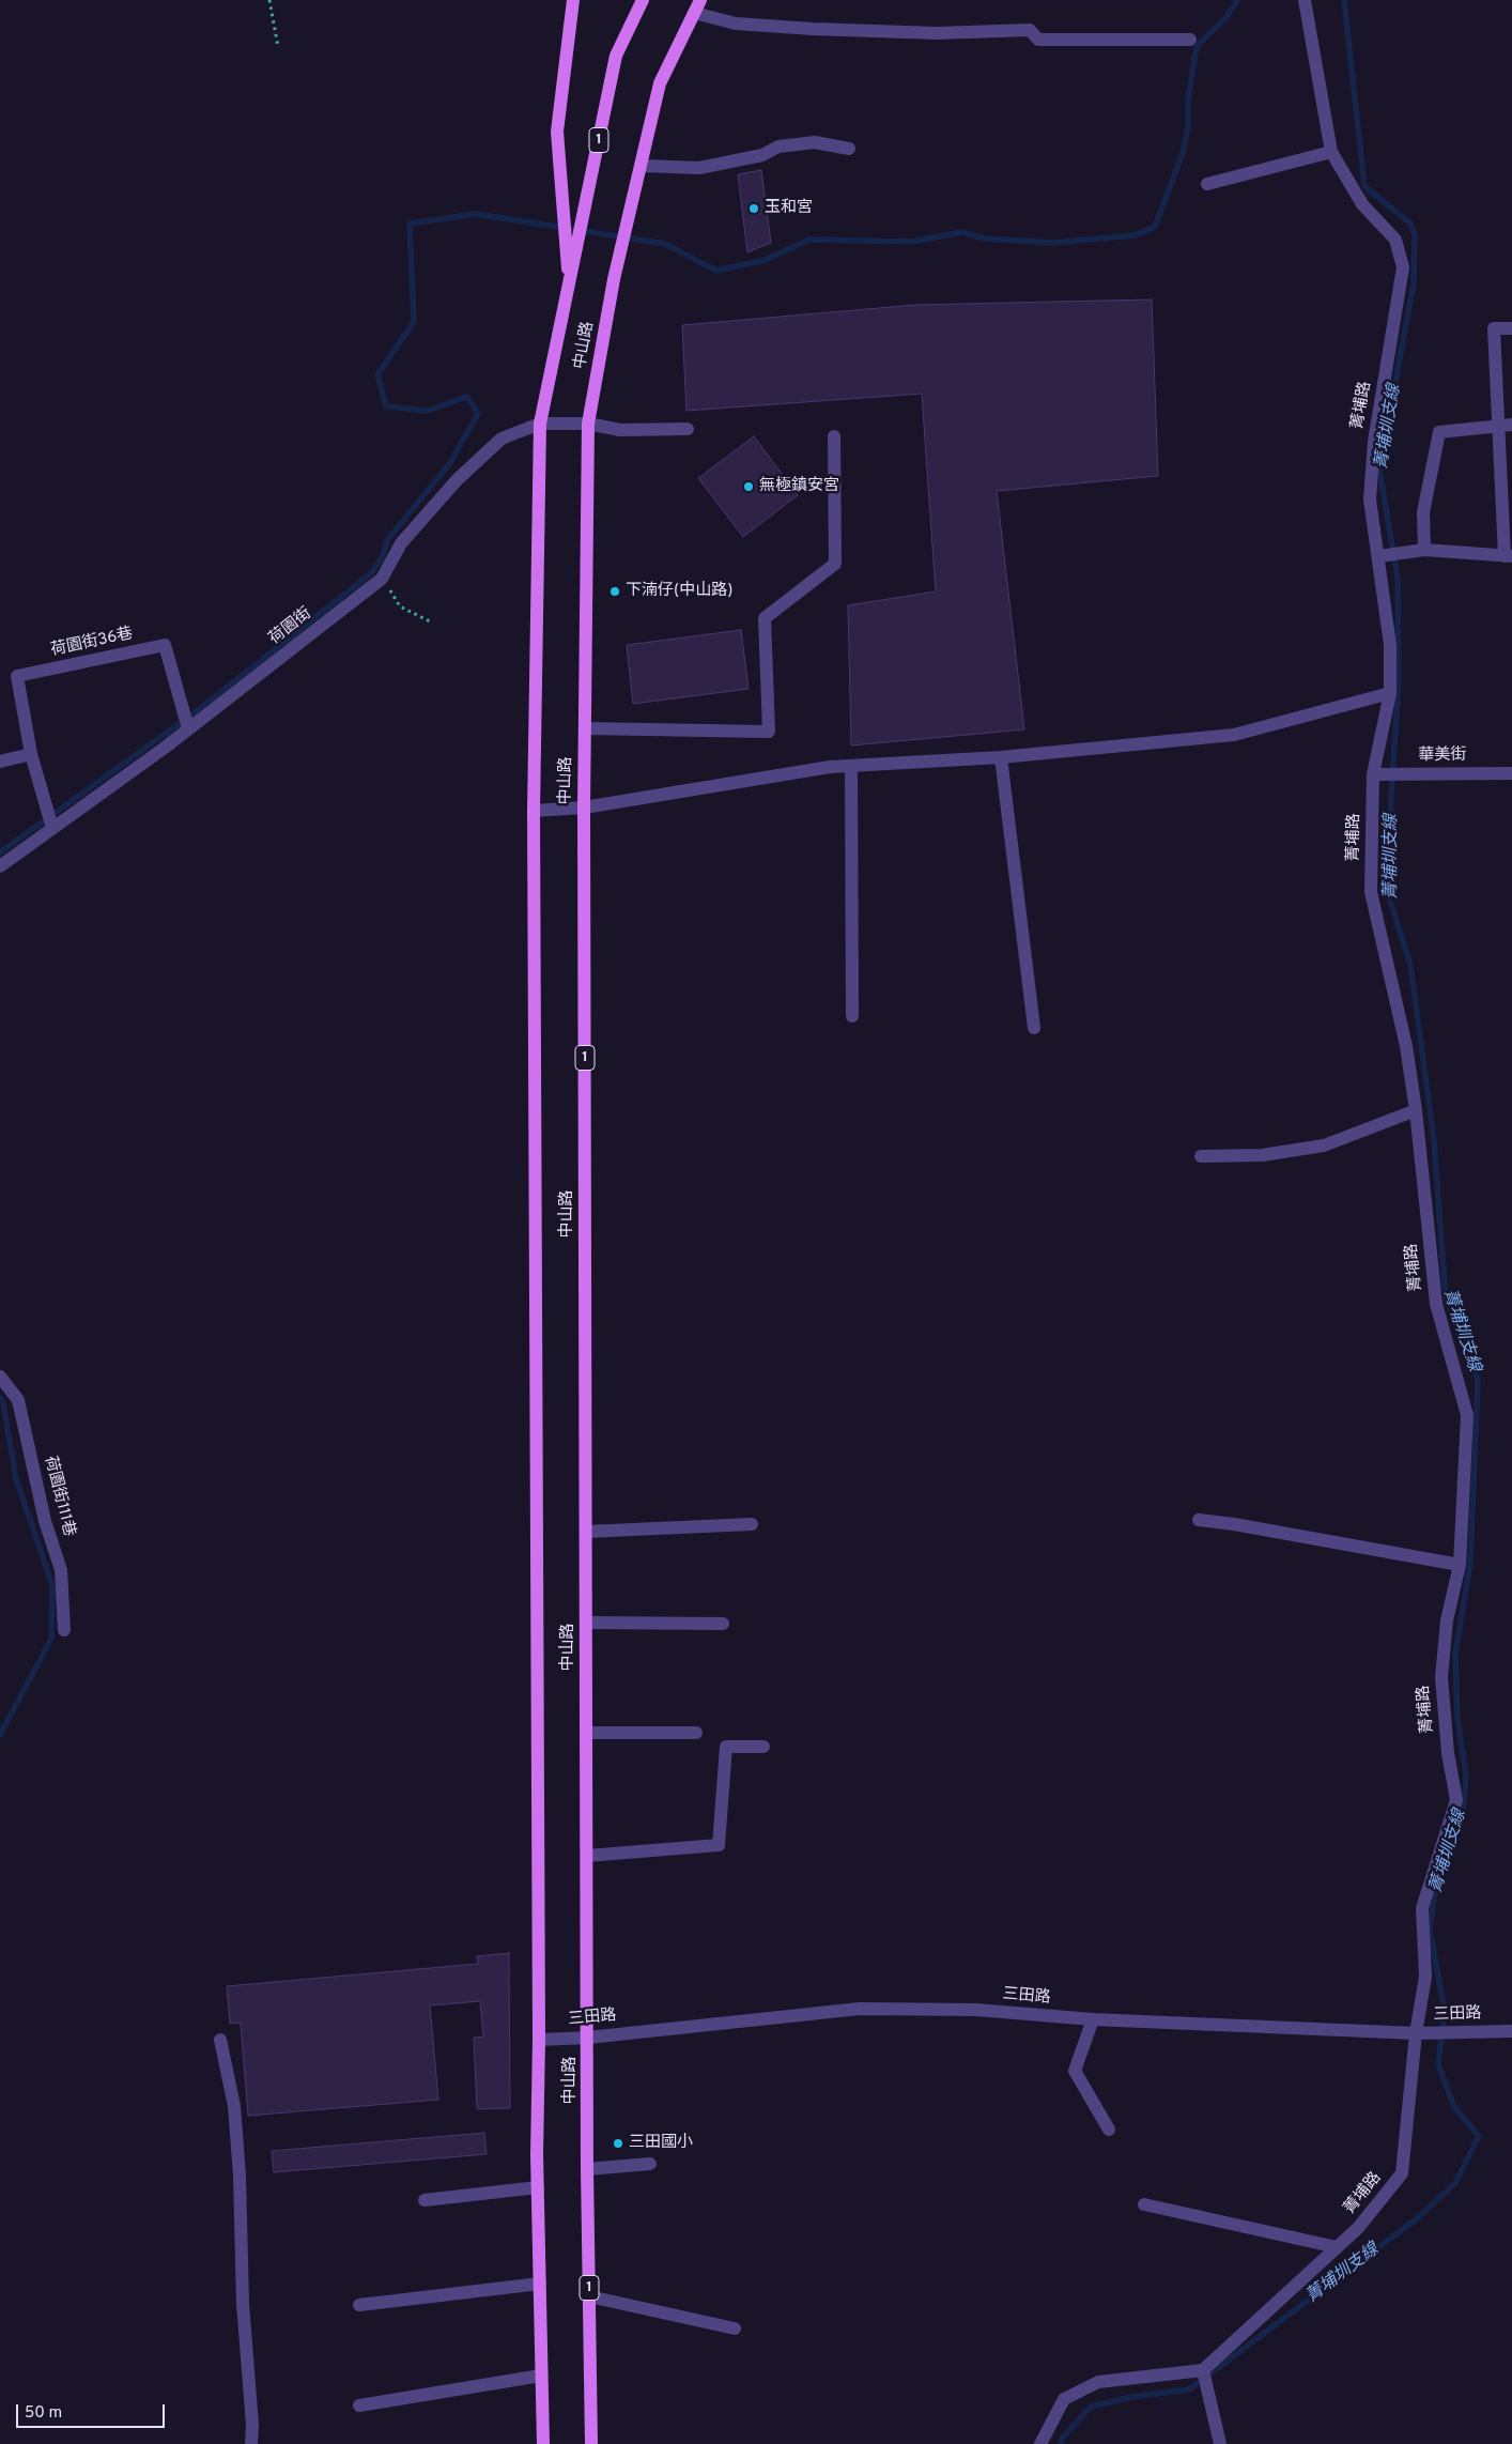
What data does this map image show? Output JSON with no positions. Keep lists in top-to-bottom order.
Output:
{
  "streets": {
    "main road": ["1", "中山路"],
    "street": [
      "菁埔路",
      "荷園街",
      "荷園街36巷",
      "華美街",
      "荷園街111巷",
      "三田路"
    ]
  },
  "crossings": [
    ["中山路", "荷園街"],
    ["中山路", "三田路"],
    ["菁埔路", "華美街"],
    ["菁埔路", "三田路"],
    ["荷園街", "荷園街36巷"]
  ],
  "water": ["菁埔圳支線"],
  "places": [
    "玉和宮",
    "無極鎮安宮",
    "下湳仔(中山路)",
    "三田國小"
  ],
  "scale_bar": "50 m"
}
